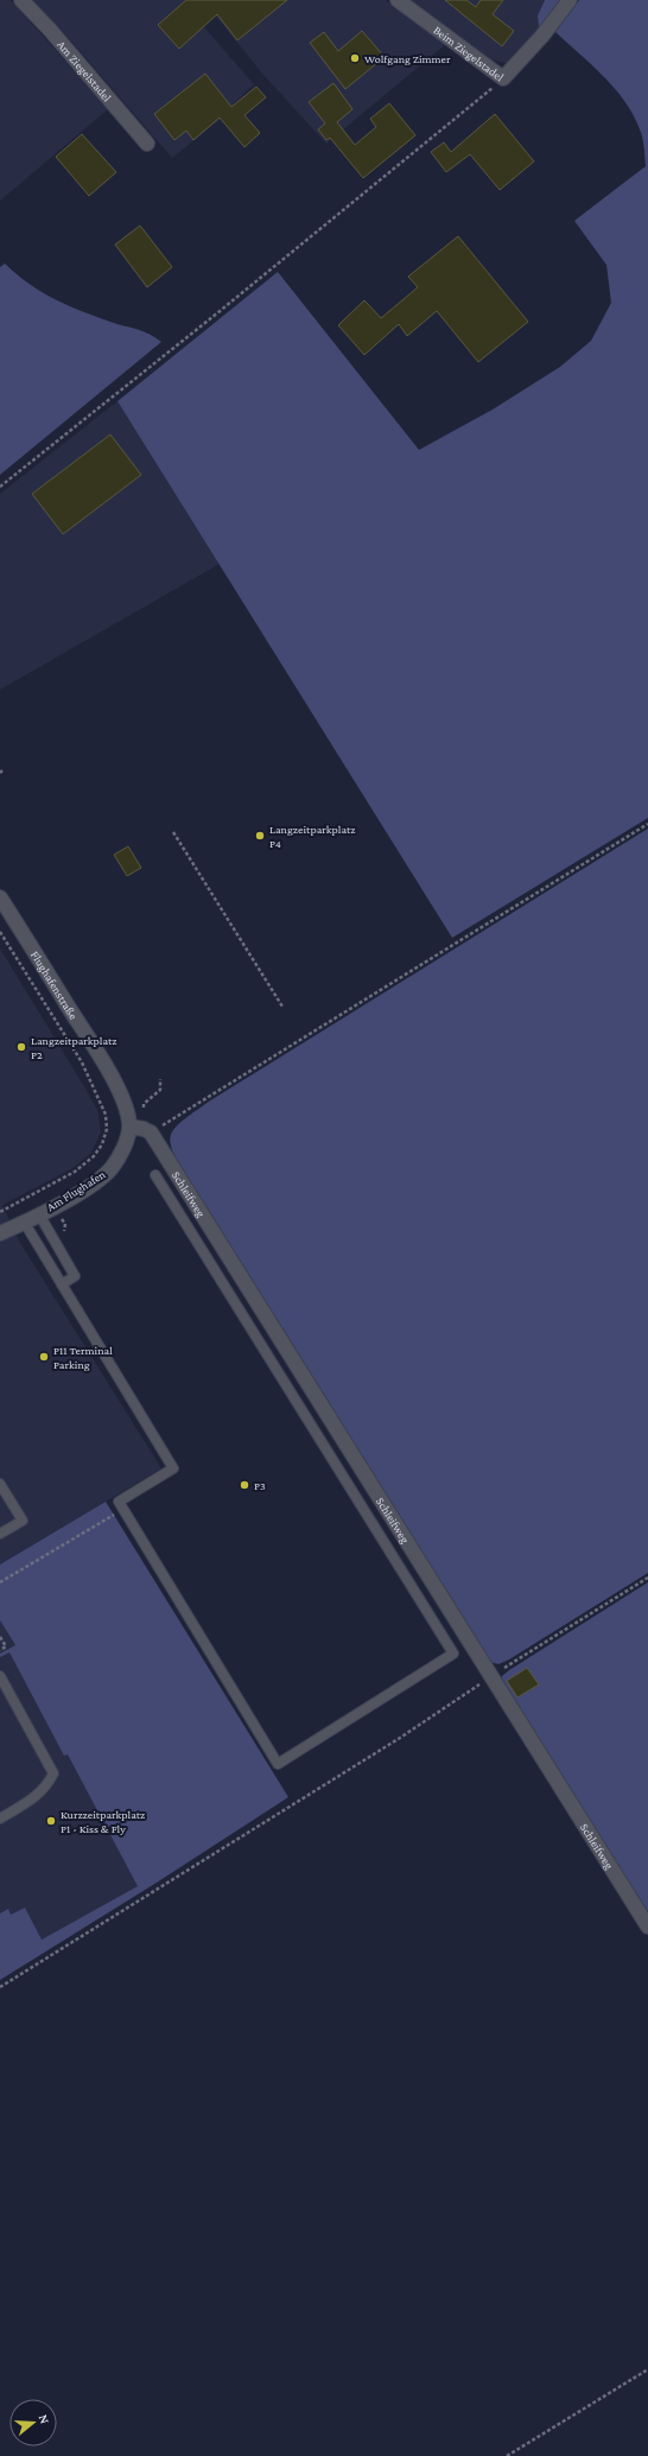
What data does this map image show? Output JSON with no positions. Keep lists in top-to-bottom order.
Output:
{
  "streets": {
    "street": [
      "Beim Ziegelstadel",
      "Am Ziegelstadel",
      "Flughafenstraße",
      "Am Flughafen",
      "Schleifweg"
    ]
  },
  "crossings": [
    ["Flughafenstraße", "Am Flughafen"]
  ],
  "places": [
    "Wolfgang Zimmer",
    "Langzeitparkplatz P4",
    "Langzeitparkplatz P2",
    "P11 Terminal Parking",
    "P3",
    "Kurzzeitparkplatz P1 - Kiss & Fly"
  ],
  "north": "right"
}
